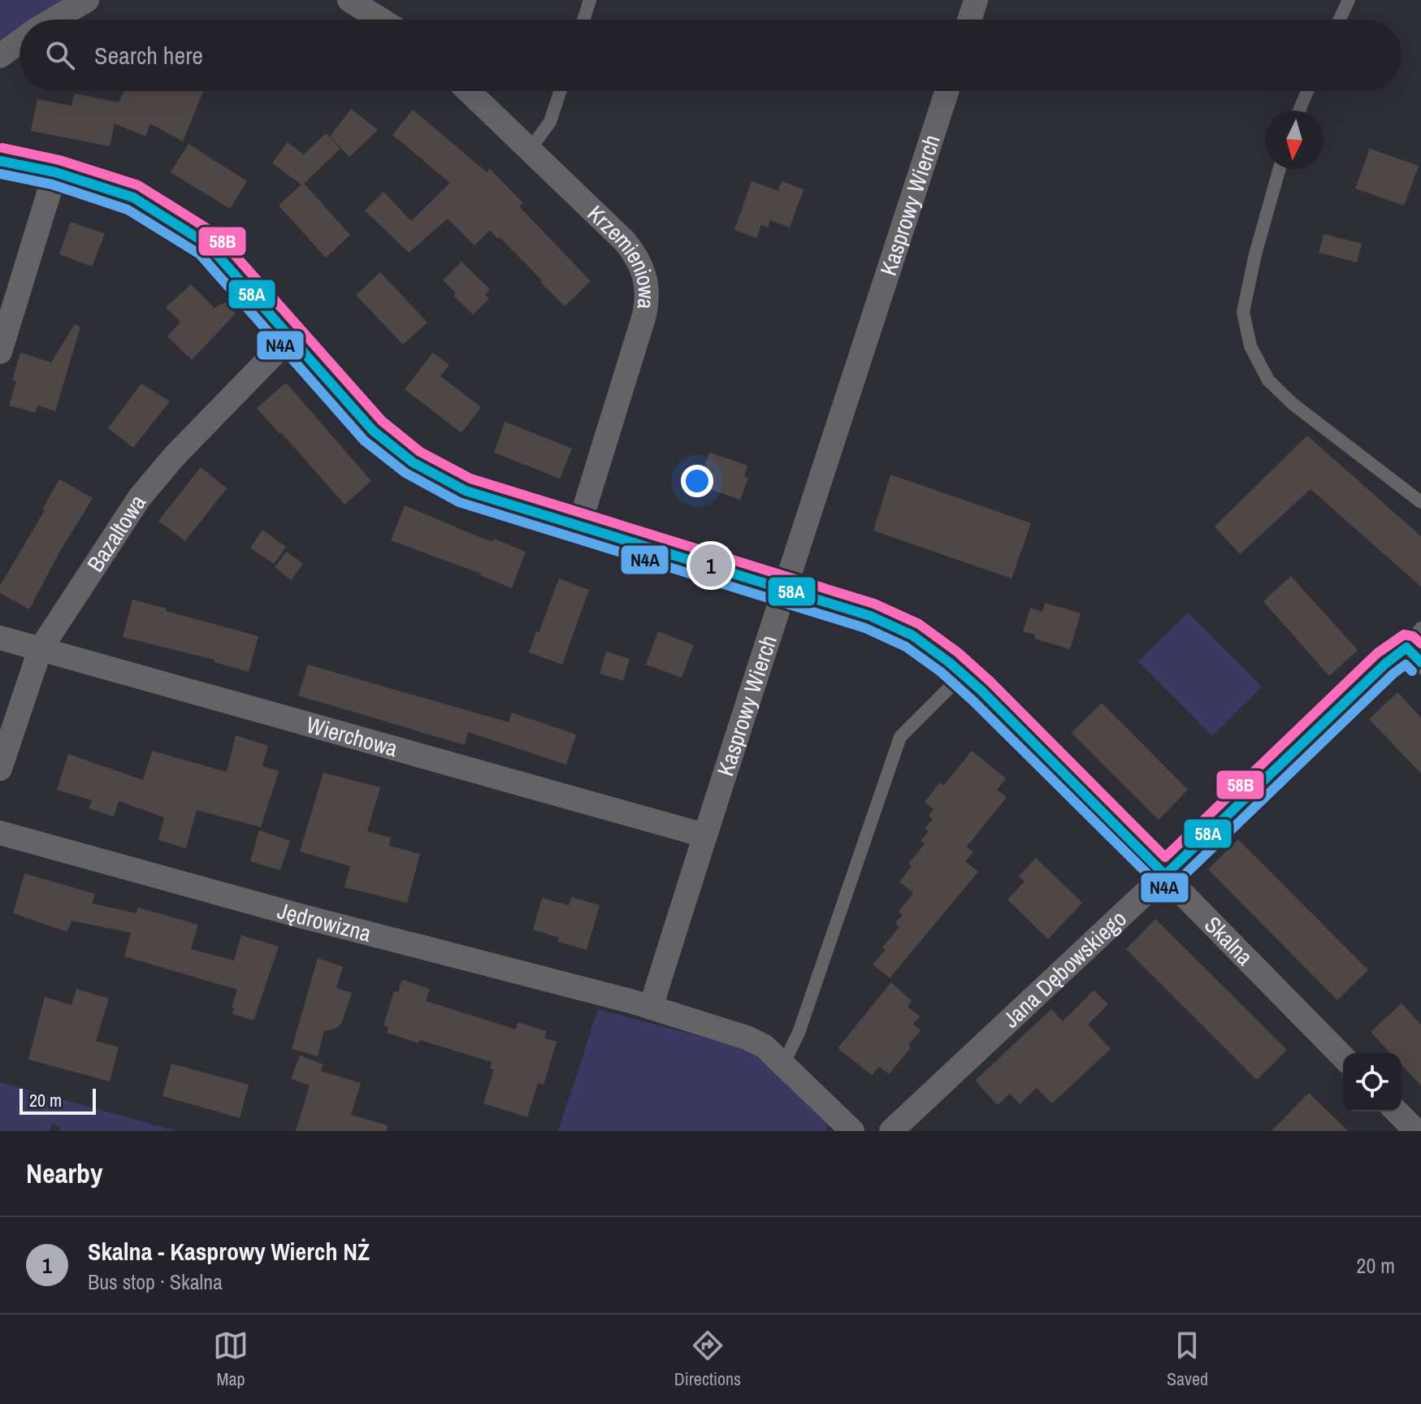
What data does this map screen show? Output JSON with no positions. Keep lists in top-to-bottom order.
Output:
{
  "streets": {
    "street": [
      "Kasprowy Wierch",
      "Krzemieniowa",
      "Bazaltowa",
      "Wierchowa",
      "Jędrowizna",
      "Skalna",
      "Jana Dębowskiego"
    ]
  },
  "crossings": [
    ["Kasprowy Wierch", "Wierchowa"],
    ["Kasprowy Wierch", "Jędrowizna"],
    ["Kasprowy Wierch", "Skalna"],
    ["Krzemieniowa", "Skalna"],
    ["Bazaltowa", "Wierchowa"],
    ["Bazaltowa", "Skalna"],
    ["Skalna", "Jana Dębowskiego"]
  ],
  "lines": ["transit line 58B", "transit line 58A", "transit line N4A"],
  "scale_bar": "20 m",
  "north": "bottom",
  "page": {
    "search": "Search here",
    "pins": "1",
    "scale": "20 m",
    "heading": "Nearby",
    "list": [
      {
        "mark": "1",
        "name": "Skalna - Kasprowy Wierch NŻ",
        "note": "Bus stop · Skalna",
        "value": "20 m"
      }
    ],
    "nav": ["Map", "Directions", "Saved"]
  }
}
